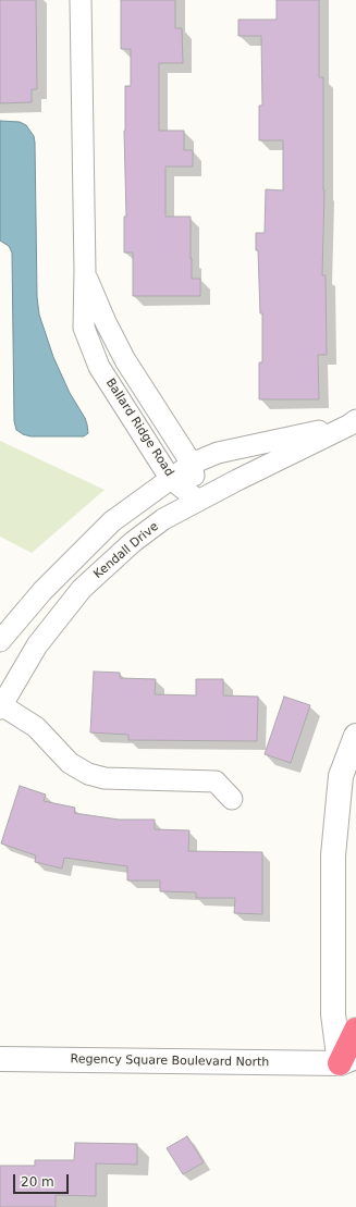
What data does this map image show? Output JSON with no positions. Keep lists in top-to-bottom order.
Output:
{
  "streets": {
    "street": ["Ballard Ridge Road", "Kendall Drive", "Regency Square Boulevard North"]
  },
  "crossings": [
    ["Ballard Ridge Road", "Kendall Drive"]
  ],
  "scale_bar": "20 m"
}
